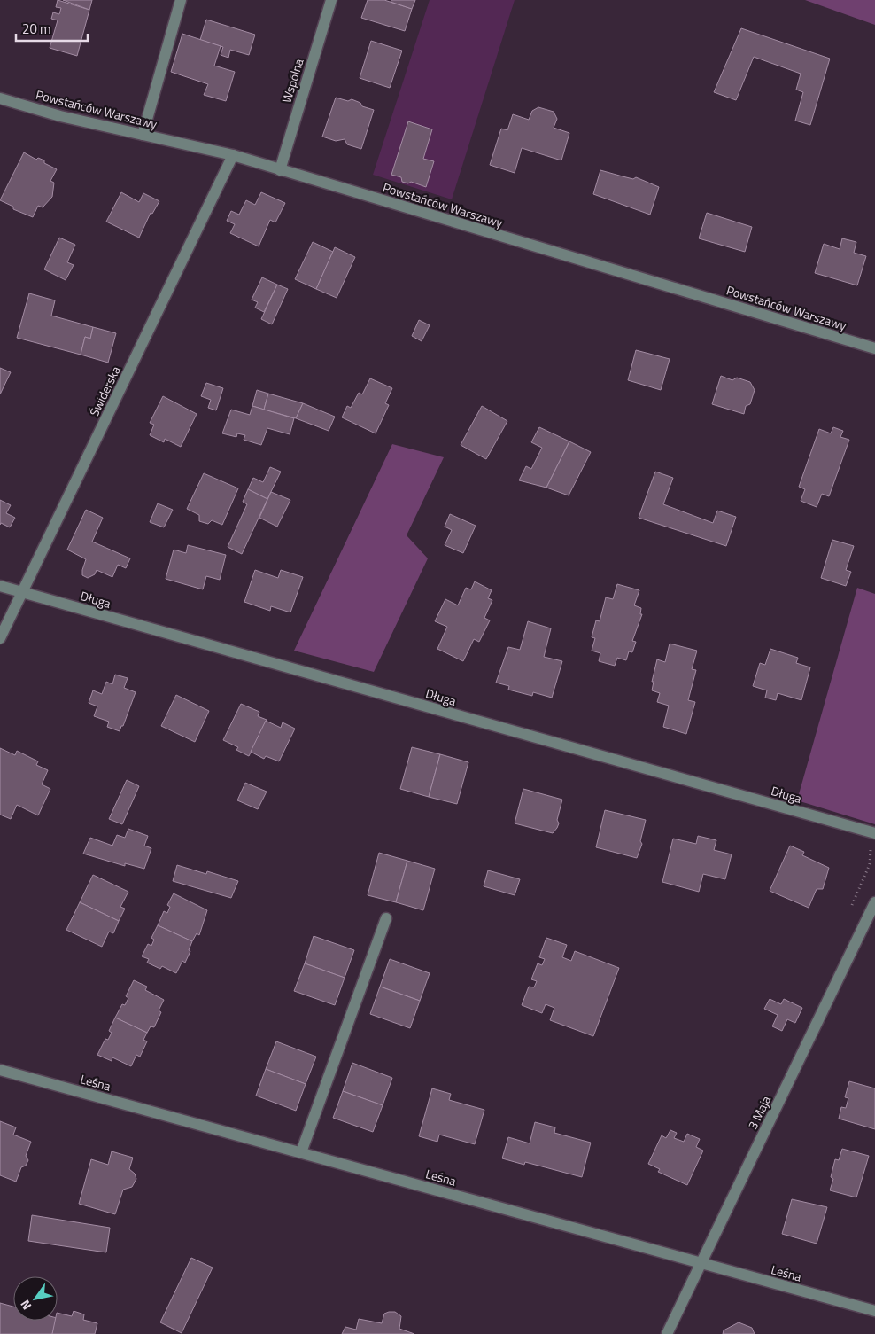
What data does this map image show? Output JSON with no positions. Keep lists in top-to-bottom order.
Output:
{
  "streets": {
    "street": [
      "Wspólna",
      "Powstańców Warszawy",
      "Świderska",
      "Długa",
      "Leśna",
      "3 Maja"
    ]
  },
  "crossings": [
    ["Wspólna", "Powstańców Warszawy"],
    ["Powstańców Warszawy", "Świderska"],
    ["Świderska", "Długa"],
    ["Leśna", "3 Maja"]
  ],
  "scale_bar": "20 m",
  "north": "bottom left"
}
